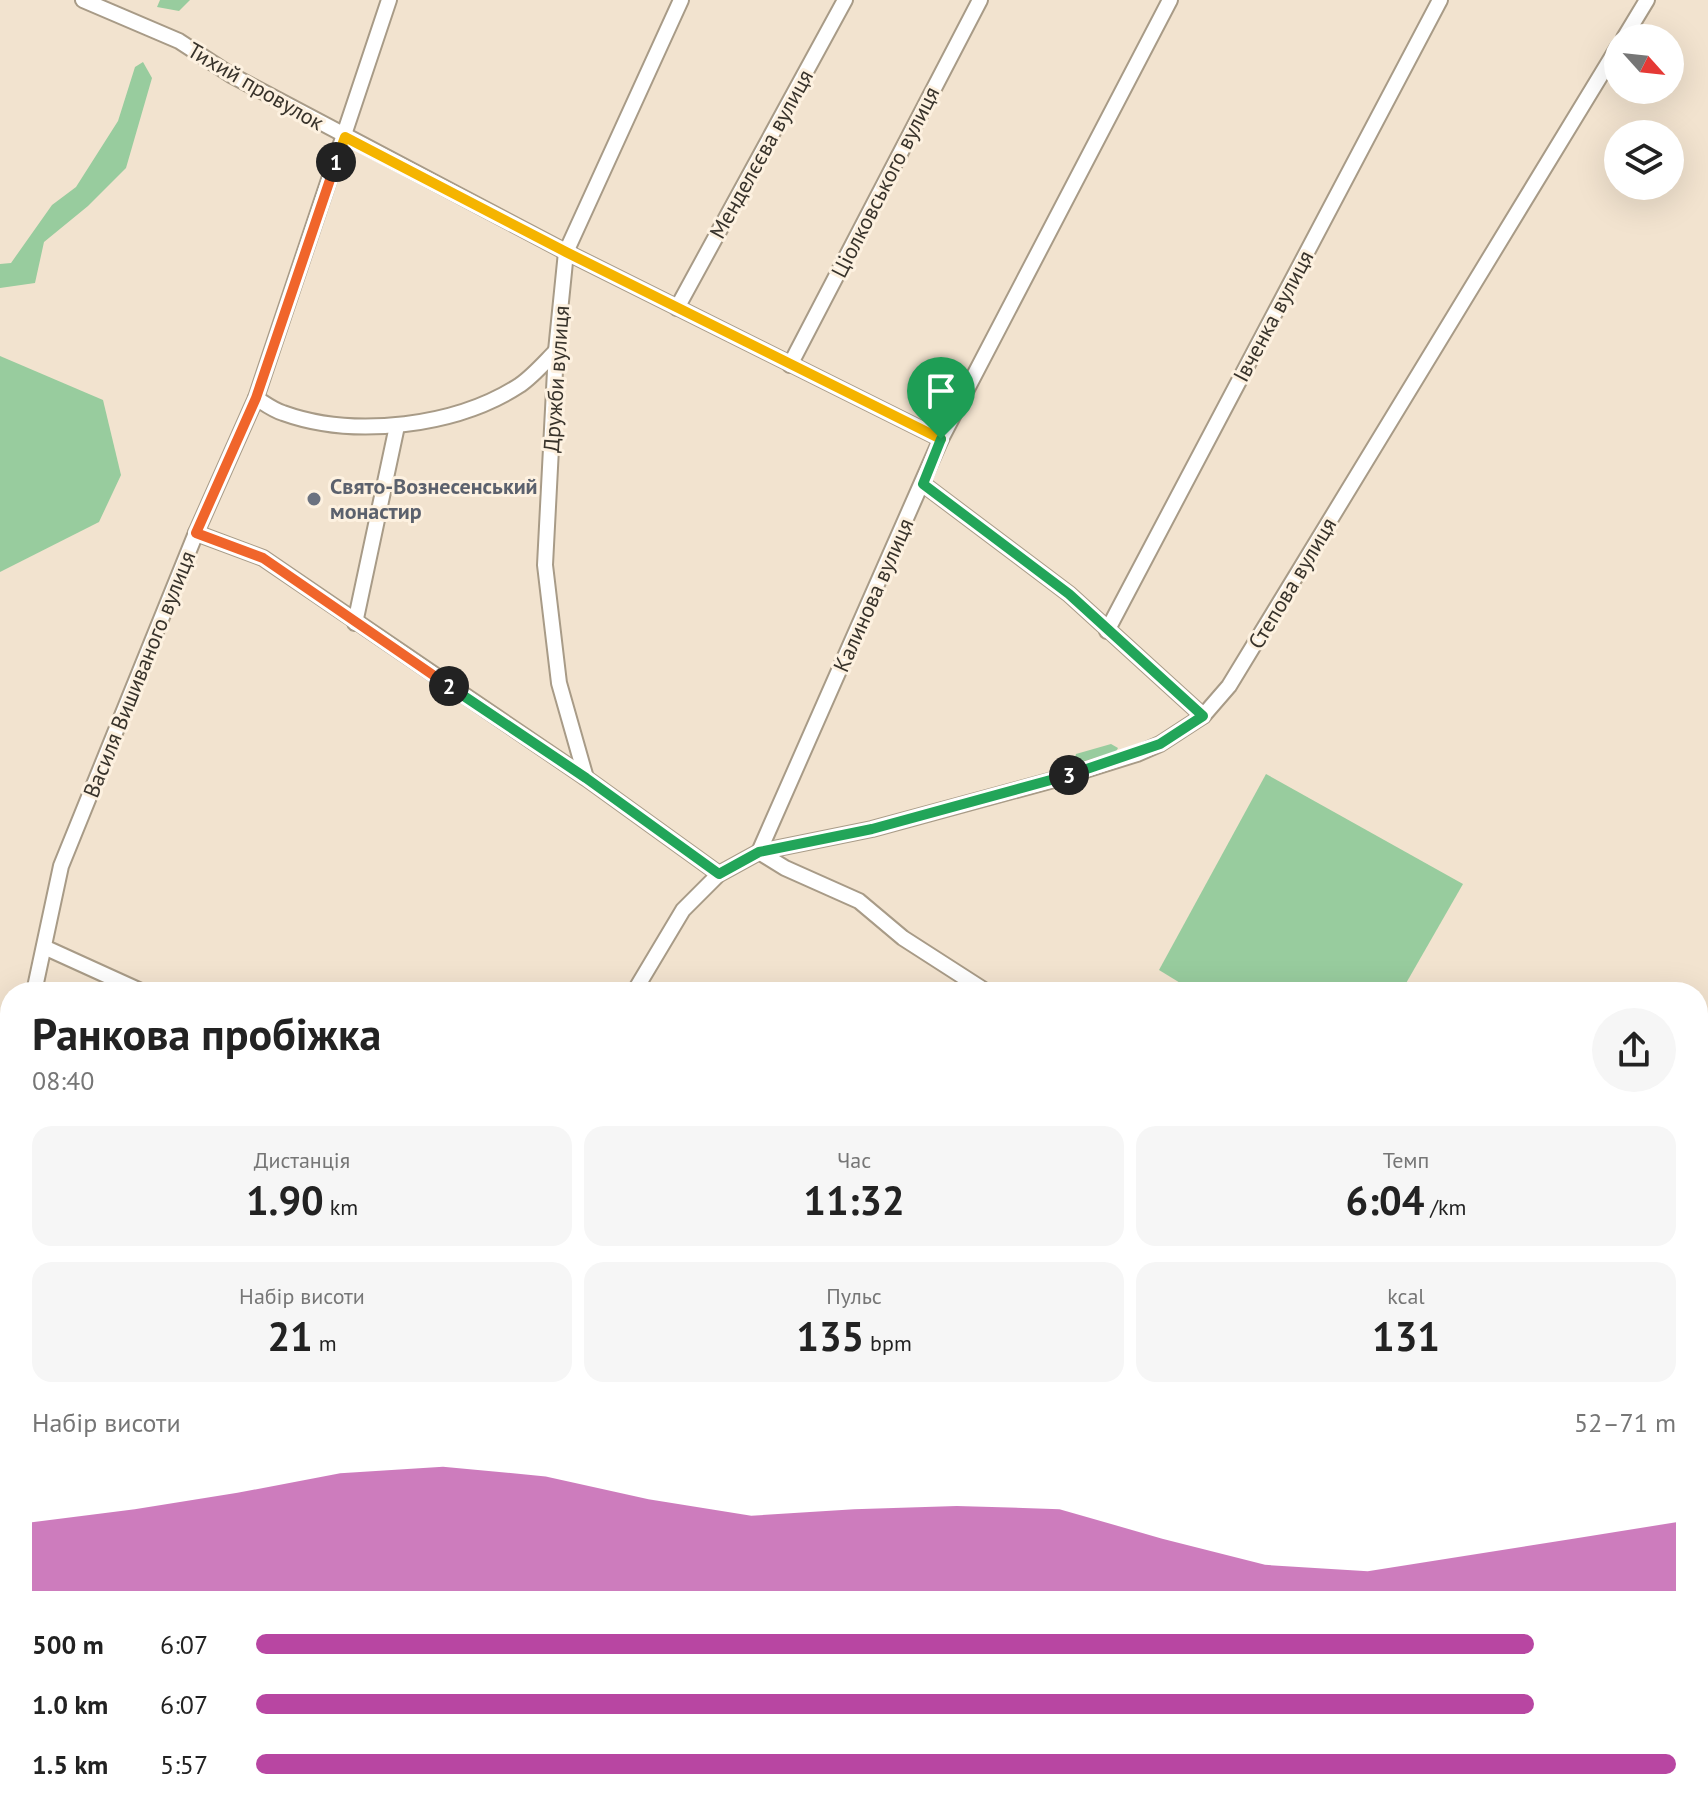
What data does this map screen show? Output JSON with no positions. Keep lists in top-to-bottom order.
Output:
{
  "streets": {
    "street": [
      "Тихий провулок",
      "Менделєєва вулиця",
      "Ціолковського вулиця",
      "Івченка вулиця",
      "Дружби вулиця",
      "Степова вулиця",
      "Калинова вулиця",
      "Василя Вишиваного вулиця"
    ]
  },
  "crossings": [
    ["Тихий провулок", "Менделєєва вулиця"],
    ["Тихий провулок", "Ціолковського вулиця"],
    ["Тихий провулок", "Дружби вулиця"],
    ["Тихий провулок", "Калинова вулиця"],
    ["Тихий провулок", "Василя Вишиваного вулиця"],
    ["Степова вулиця", "Калинова вулиця"]
  ],
  "places": ["Cвято-Вознесенський монастир"],
  "north": "bottom right",
  "page": {
    "pins": ["1", "2", "3"],
    "heading": ["Ранкова пробіжка", "08:40"],
    "stats": [
      ["Дистанція", "1.90 km"],
      ["Час", "11:32"],
      ["Темп", "6:04 /km"],
      ["Набір висоти", "21 m"],
      ["Пульс", "135 bpm"],
      ["kcal", "131"]
    ],
    "chart": ["Набір висоти", "52–71 m"],
    "list": [
      {
        "name": "500 m",
        "note": "6:07"
      },
      {
        "name": "1.0 km",
        "note": "6:07"
      },
      {
        "name": "1.5 km",
        "note": "5:57"
      }
    ]
  }
}
